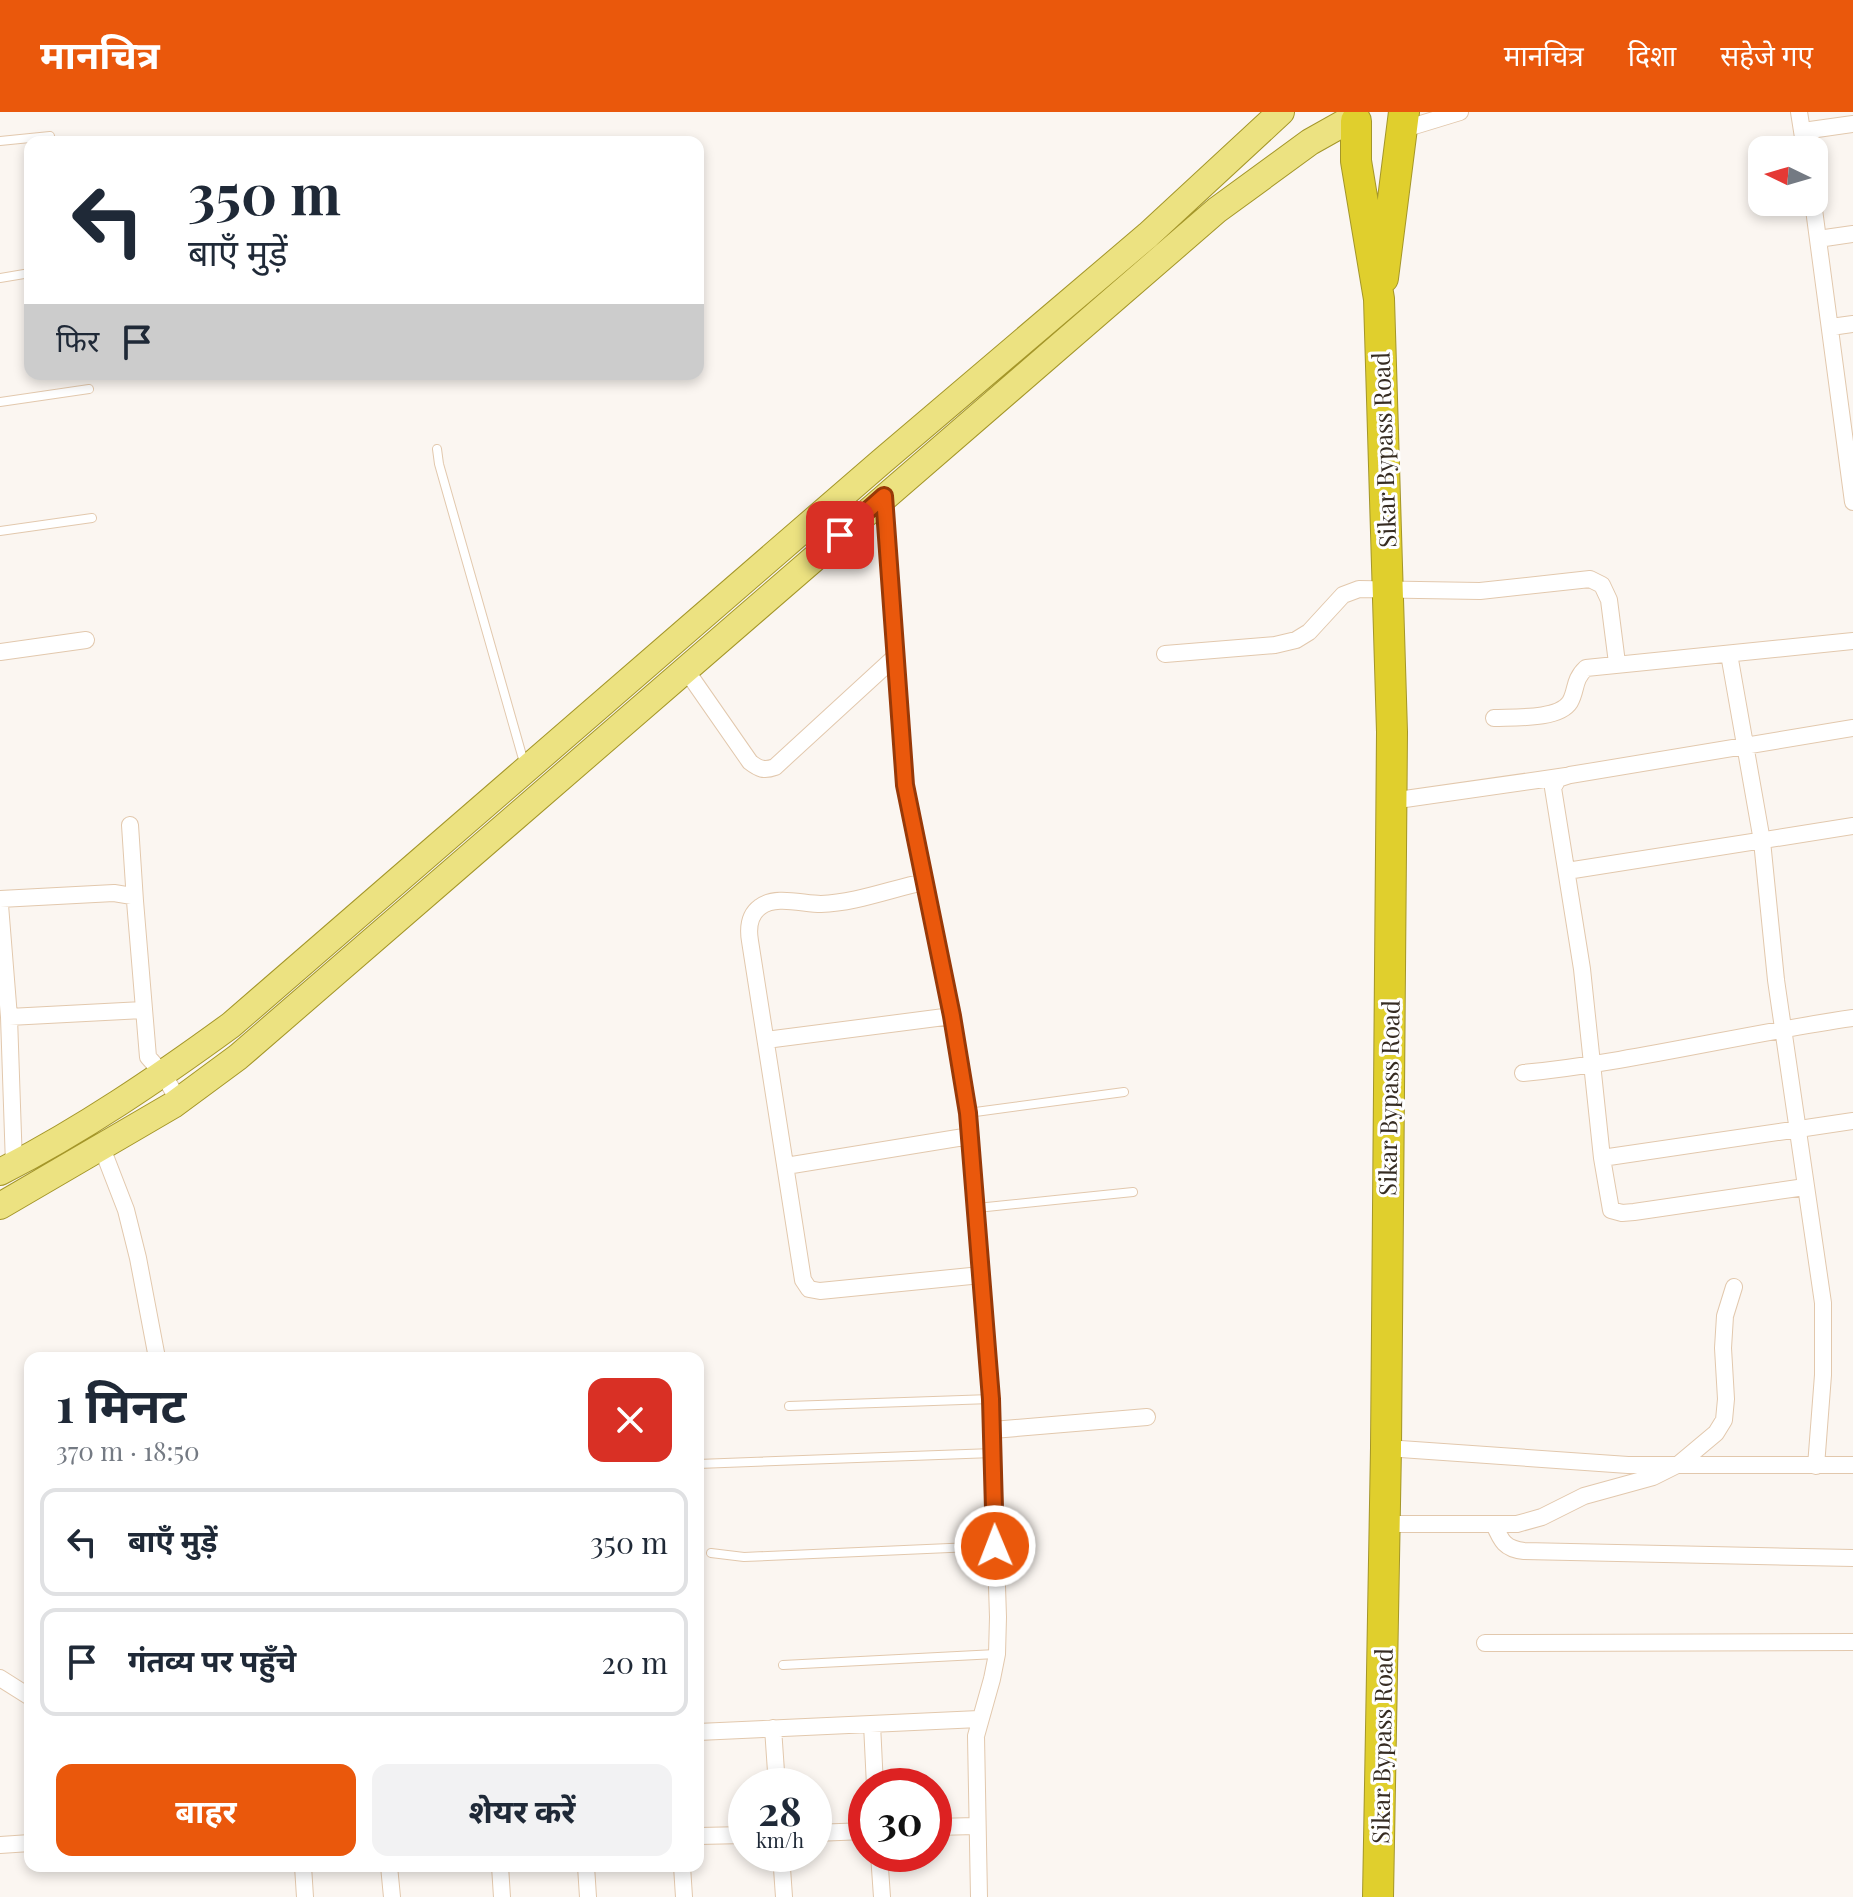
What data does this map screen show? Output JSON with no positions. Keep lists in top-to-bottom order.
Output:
{
  "streets": {
    "highway": ["Sikar Bypass Road"]
  },
  "north": "left",
  "page": {
    "header": "मानचित्र",
    "nav": ["मानचित्र", "दिशा", "सहेजे गए"],
    "turn": ["350 m", "बाएँ मुड़ें"],
    "then": "फिर",
    "heading": ["1 मिनट", "370 m · 18:50"],
    "list": [
      {
        "name": "बाएँ मुड़ें",
        "value": "350 m"
      },
      {
        "name": "गंतव्य पर पहुँचे",
        "value": "20 m"
      }
    ],
    "buttons": ["बाहर", "शेयर करें"],
    "speed": "28 km/h",
    "limit": "30"
  }
}
